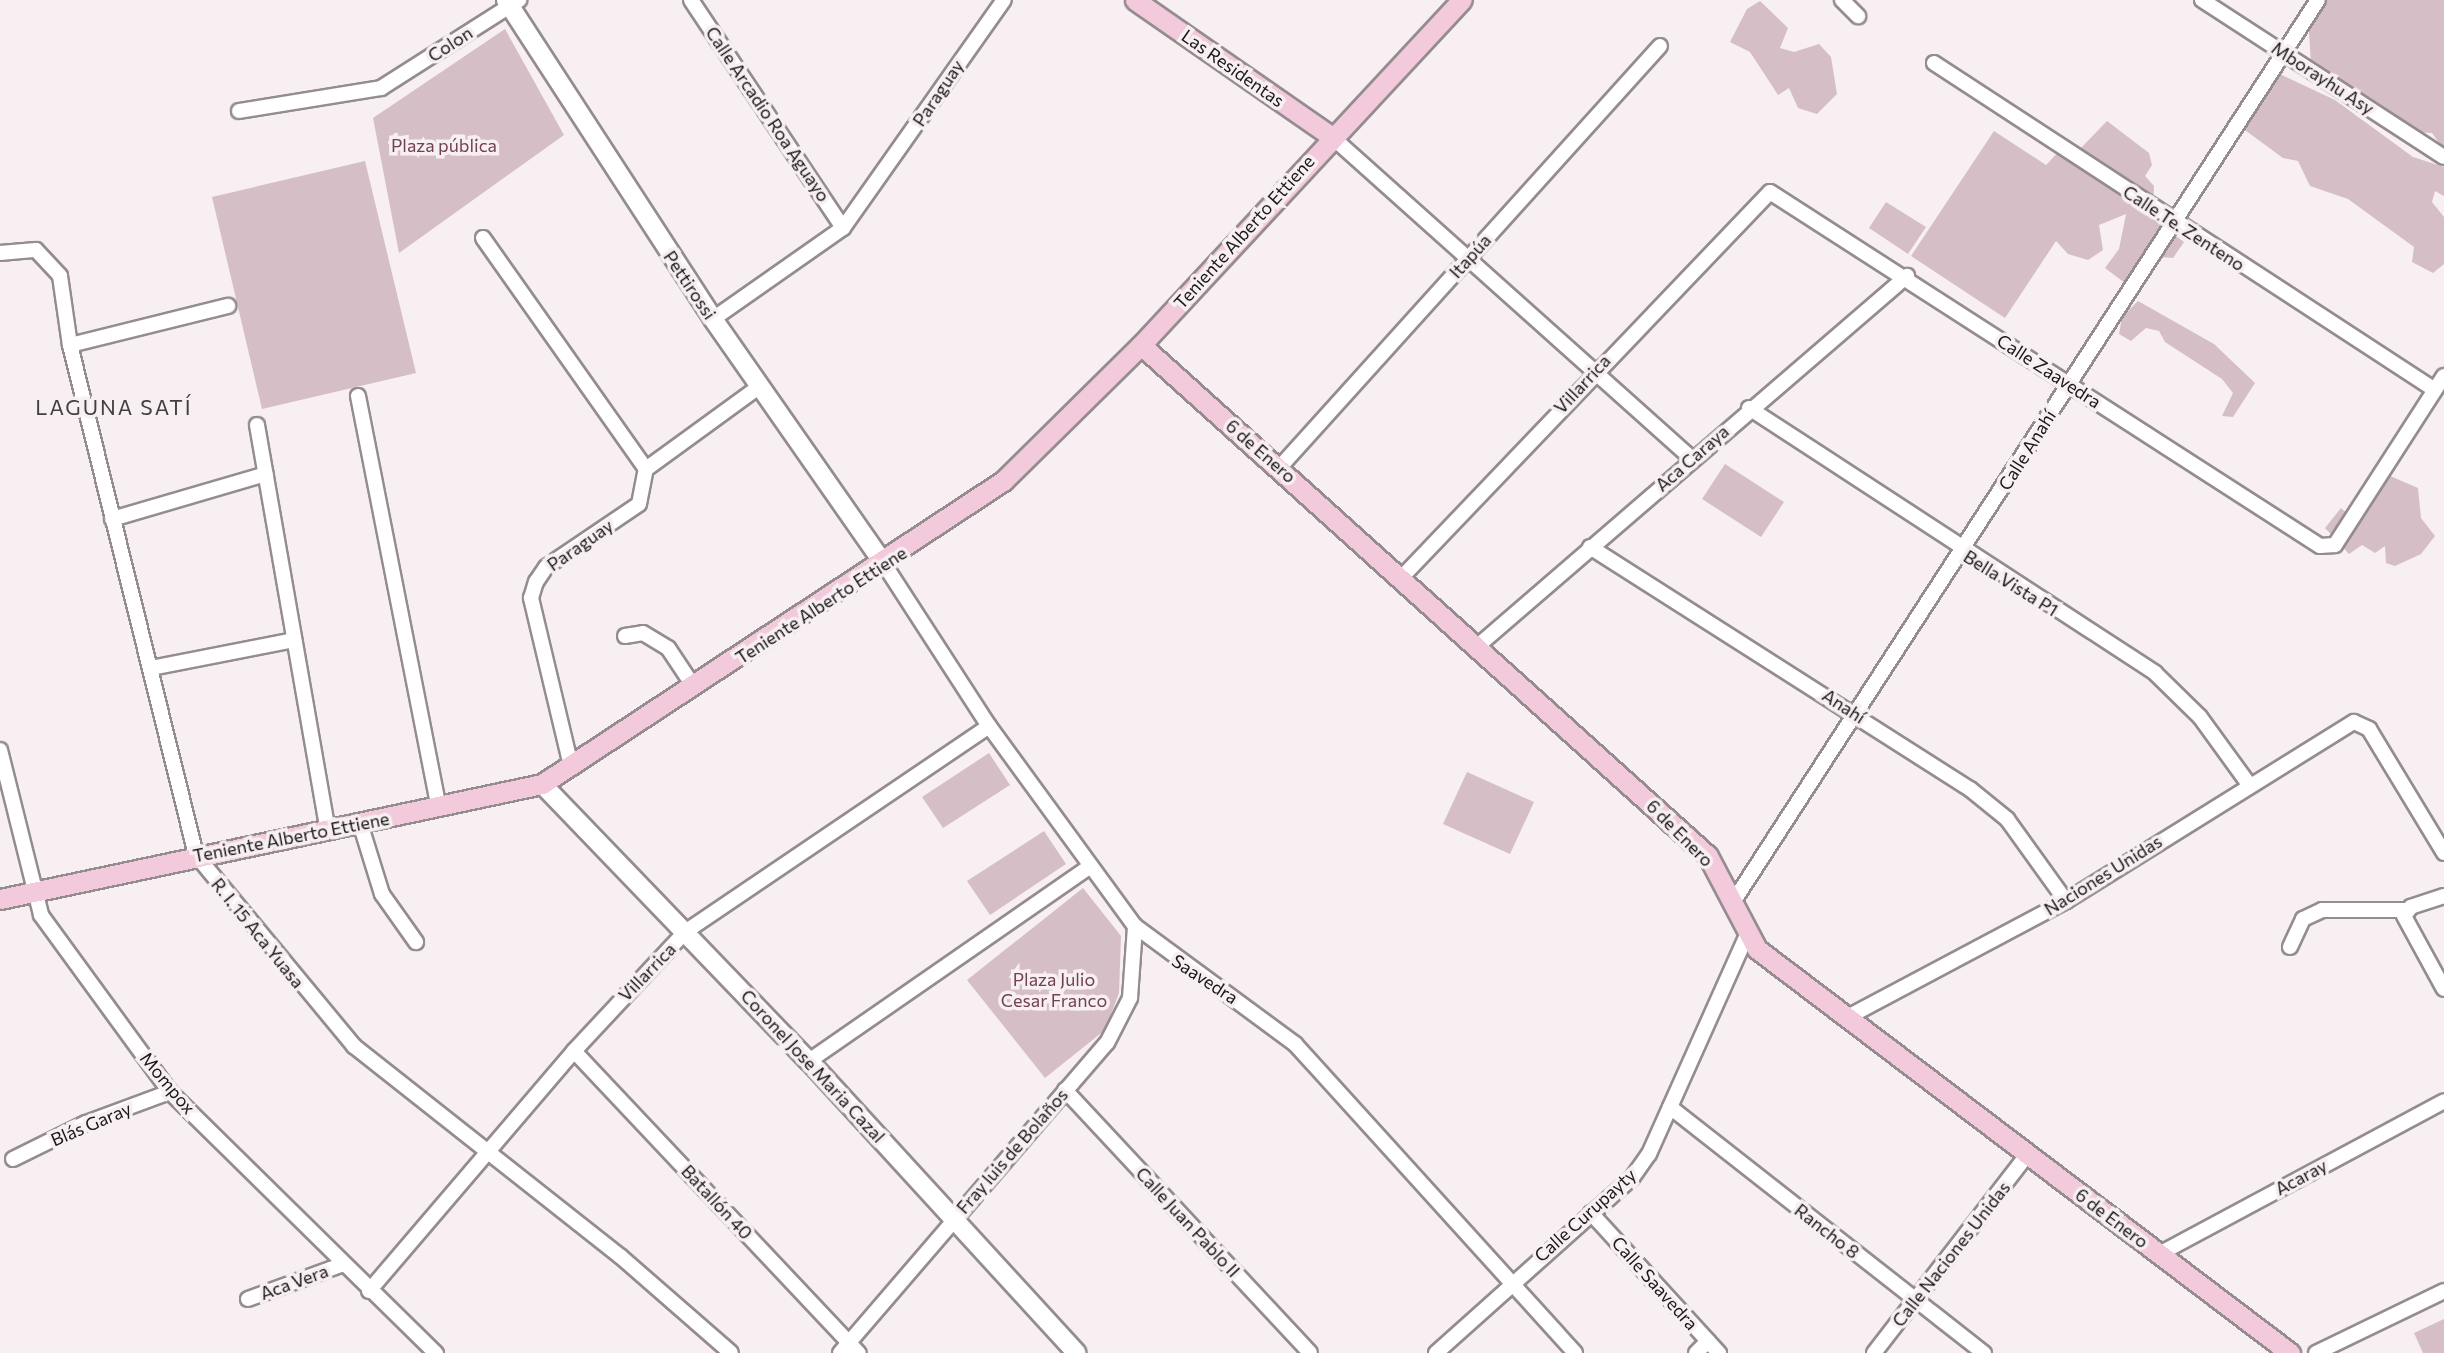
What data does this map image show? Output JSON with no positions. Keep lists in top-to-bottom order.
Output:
{
  "streets": {
    "main road": ["Las Residentas", "Teniente Alberto Ettiene", "6 de Enero"],
    "street": [
      "Colon",
      "Mborayhu Asy",
      "Paraguay",
      "Calle Arcadio Roa Aguayo",
      "Calle Te. Zenteno",
      "Itapúa",
      "Pettirossi",
      "Calle Zaavedra",
      "Villarrica",
      "Calle Anahí",
      "Aca Caraya",
      "Bella Vista P1",
      "Anahí",
      "Naciones Unidas",
      "R. I. 15 Aca Yuasa",
      "Saavedra",
      "Coronel Jose Maria Cazal",
      "Mompox",
      "Blás Garay",
      "Fray luis de Bolaños",
      "Acaray",
      "Batallón 40",
      "Calle Curupayty",
      "Calle Juan Pablo II",
      "Rancho 8",
      "Calle Naciones Unidas",
      "Aca Vera",
      "Calle Saavedra"
    ]
  },
  "crossings": [
    ["Colon", "Pettirossi"],
    ["Las Residentas", "Teniente Alberto Ettiene"],
    ["Mborayhu Asy", "Calle Anahí"],
    ["Paraguay", "Calle Arcadio Roa Aguayo"],
    ["Paraguay", "Teniente Alberto Ettiene"],
    ["Paraguay", "Pettirossi"],
    ["Calle Te. Zenteno", "Calle Zaavedra"],
    ["Calle Te. Zenteno", "Calle Anahí"],
    ["Teniente Alberto Ettiene", "Pettirossi"],
    ["Teniente Alberto Ettiene", "6 de Enero"],
    ["Teniente Alberto Ettiene", "R. I. 15 Aca Yuasa"],
    ["Teniente Alberto Ettiene", "Saavedra"],
    ["Teniente Alberto Ettiene", "Coronel Jose Maria Cazal"],
    ["Teniente Alberto Ettiene", "Mompox"],
    ["Itapúa", "6 de Enero"],
    ["Pettirossi", "Saavedra"],
    ["Calle Zaavedra", "Villarrica"],
    ["Calle Zaavedra", "Calle Anahí"],
    ["Calle Zaavedra", "Aca Caraya"],
    ["Villarrica", "6 de Enero"],
    ["Villarrica", "R. I. 15 Aca Yuasa"],
    ["Villarrica", "Saavedra"],
    ["Villarrica", "Coronel Jose Maria Cazal"],
    ["Villarrica", "Mompox"],
    ["Villarrica", "Batallón 40"],
    ["Calle Anahí", "6 de Enero"],
    ["Calle Anahí", "Bella Vista P1"],
    ["Calle Anahí", "Anahí"],
    ["6 de Enero", "Aca Caraya"],
    ["6 de Enero", "Naciones Unidas"],
    ["6 de Enero", "Acaray"],
    ["6 de Enero", "Calle Curupayty"],
    ["6 de Enero", "Calle Naciones Unidas"],
    ["Aca Caraya", "Bella Vista P1"],
    ["Aca Caraya", "Anahí"],
    ["Bella Vista P1", "Naciones Unidas"],
    ["Anahí", "Naciones Unidas"],
    ["Saavedra", "Fray luis de Bolaños"],
    ["Saavedra", "Calle Curupayty"],
    ["Coronel Jose Maria Cazal", "Fray luis de Bolaños"],
    ["Mompox", "Blás Garay"],
    ["Mompox", "Aca Vera"],
    ["Fray luis de Bolaños", "Batallón 40"],
    ["Fray luis de Bolaños", "Calle Juan Pablo II"],
    ["Calle Curupayty", "Rancho 8"],
    ["Calle Curupayty", "Calle Saavedra"],
    ["Rancho 8", "Calle Naciones Unidas"]
  ],
  "districts": ["LAGUNA SATÍ"],
  "parks": ["Plaza pública", "Plaza Julio Cesar Franco"]
}
